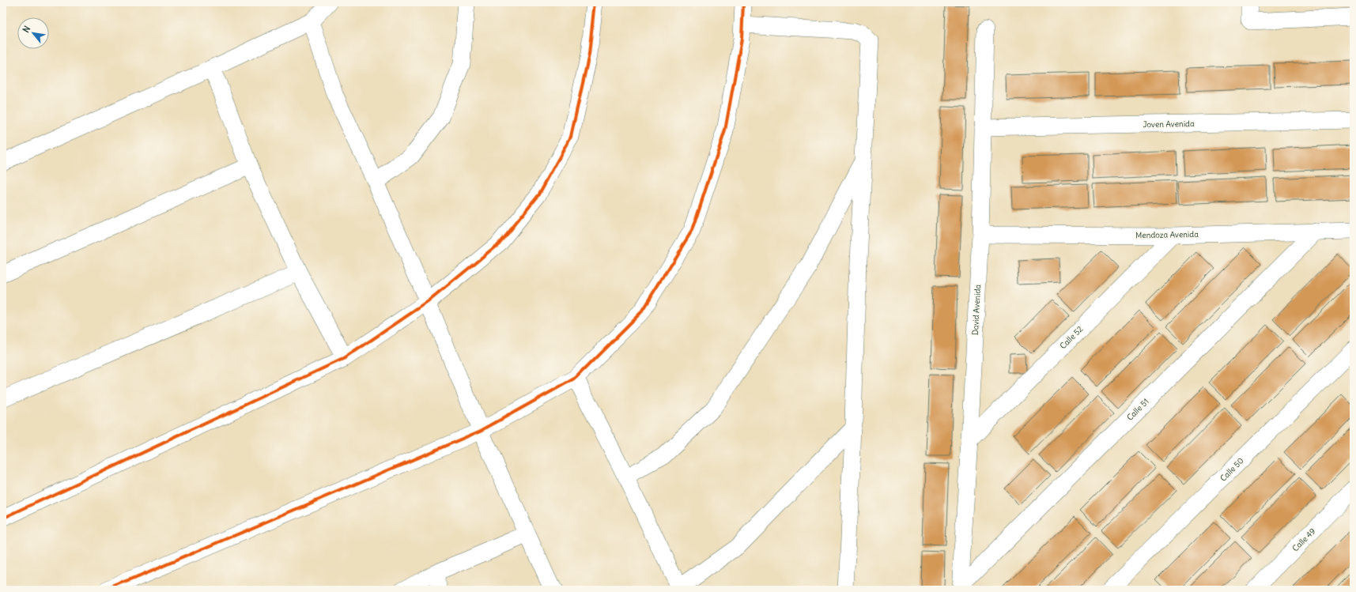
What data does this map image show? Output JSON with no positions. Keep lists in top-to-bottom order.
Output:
{
  "streets": {
    "street": [
      "Joven Avenida",
      "Mendoza Avenida",
      "David Avenida",
      "Calle 52",
      "Calle 51",
      "Calle 50",
      "Calle 49"
    ]
  },
  "crossings": [
    ["Joven Avenida", "David Avenida"],
    ["Mendoza Avenida", "David Avenida"],
    ["Mendoza Avenida", "Calle 52"],
    ["Mendoza Avenida", "Calle 51"],
    ["David Avenida", "Calle 52"],
    ["David Avenida", "Calle 51"]
  ],
  "north": "top left"
}
